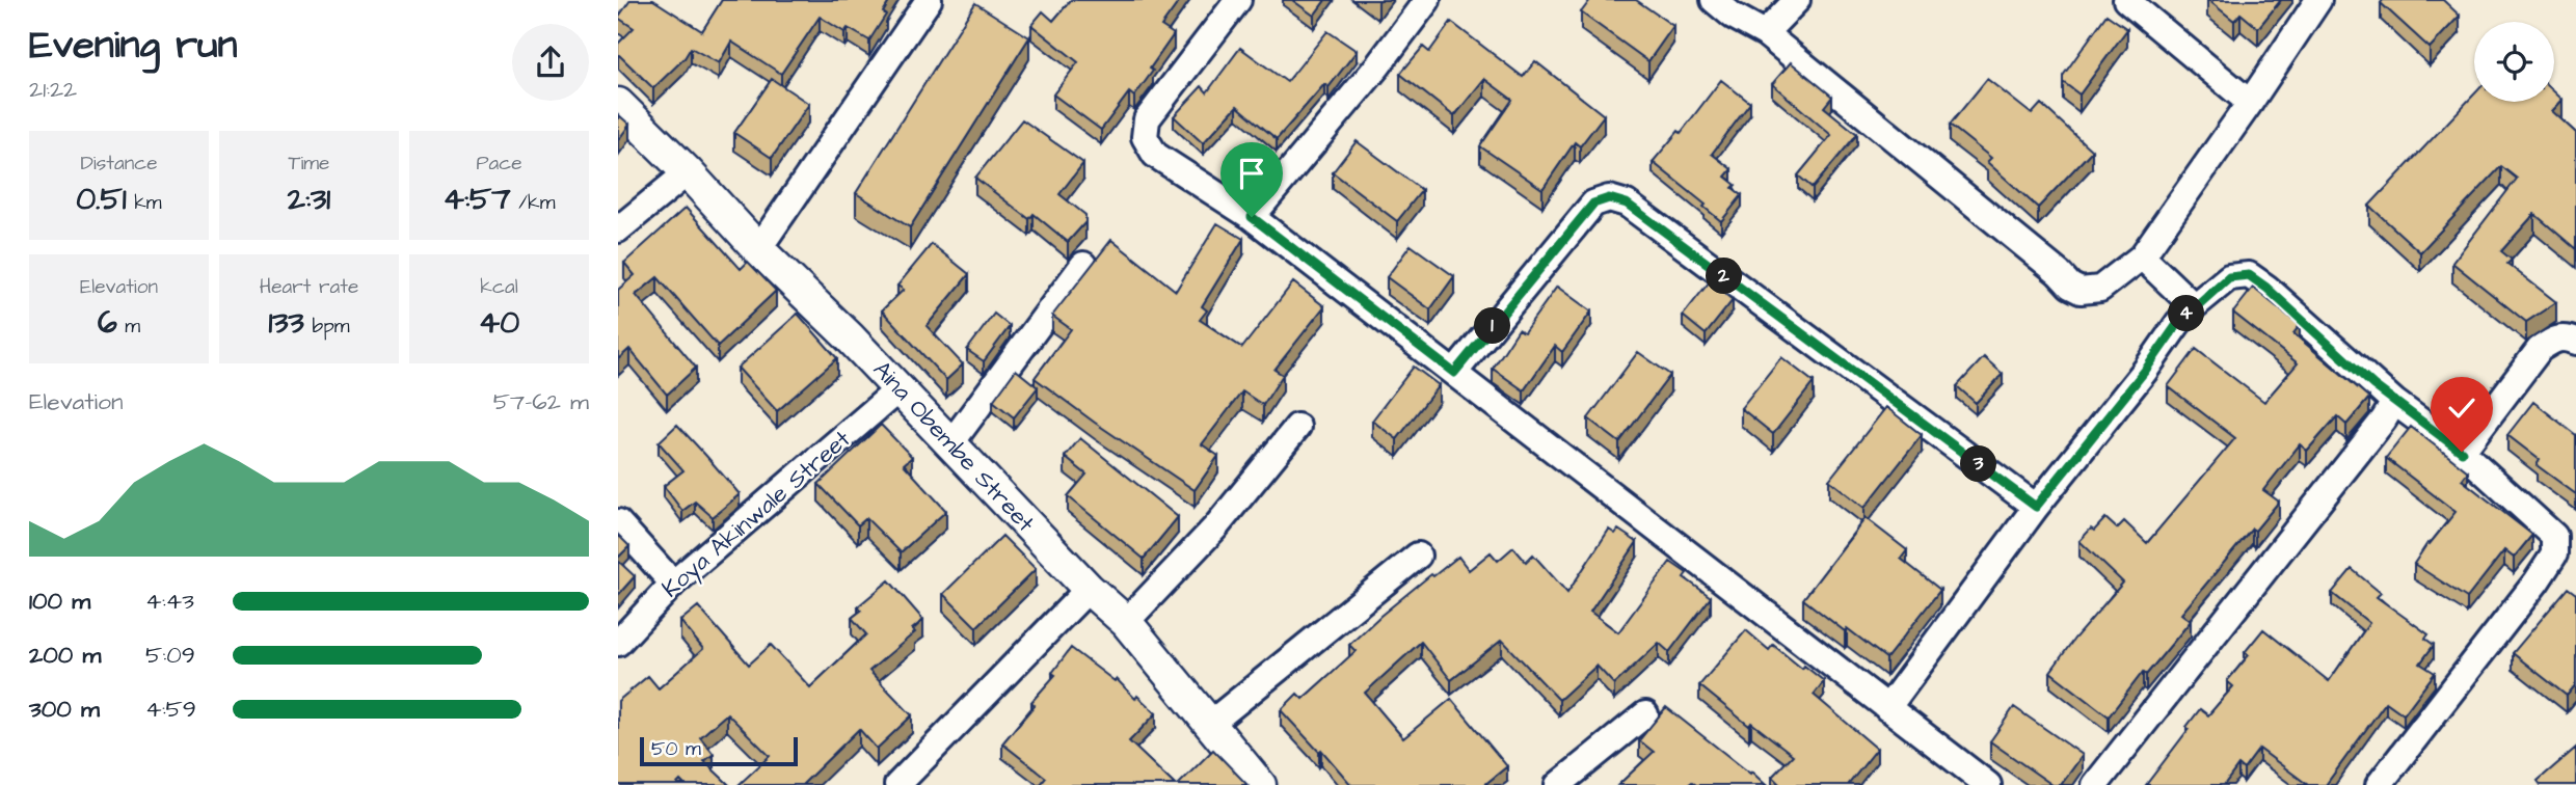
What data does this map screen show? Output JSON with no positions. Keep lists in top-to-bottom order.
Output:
{
  "streets": {
    "street": ["Aina Obembe Street", "Koya Akinwale Street"]
  },
  "crossings": [
    ["Aina Obembe Street", "Koya Akinwale Street"]
  ],
  "scale_bar": "50 m",
  "page": {
    "heading": ["Evening run", "21:22"],
    "stats": [
      ["Distance", "0.51 km"],
      ["Time", "2:31"],
      ["Pace", "4:57 /km"],
      ["Elevation", "6 m"],
      ["Heart rate", "133 bpm"],
      ["kcal", "40"]
    ],
    "pins": [
      "2",
      "4",
      "1",
      "3"
    ],
    "chart": ["Elevation", "57–62 m"],
    "list": [
      {
        "name": "100 m",
        "note": "4:43"
      },
      {
        "name": "200 m",
        "note": "5:09"
      },
      {
        "name": "300 m",
        "note": "4:59"
      }
    ],
    "scale": "50 m"
  }
}
